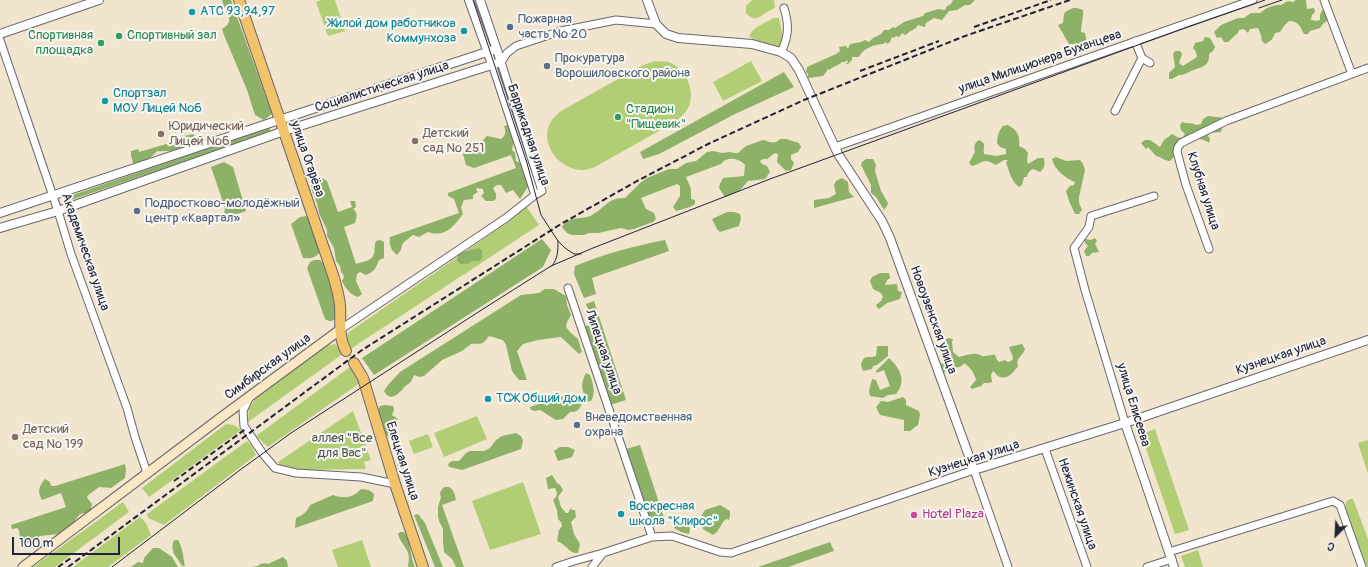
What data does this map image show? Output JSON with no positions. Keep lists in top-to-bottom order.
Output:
{
  "streets": {
    "main road": ["улица Огарёва", "Симбирская улица", "Елецкая улица"],
    "street": [
      "улица Милиционера Буханцева",
      "Социалистическая улица",
      "Баррикадная улица",
      "Клубная улица",
      "Академическая улица",
      "Новоузенская улица",
      "Липецкая улица",
      "Кузнецкая улица",
      "улица Елисеева",
      "Нежинская улица"
    ]
  },
  "crossings": [
    ["улица Милиционера Буханцева", "Новоузенская улица"],
    ["Социалистическая улица", "Баррикадная улица"],
    ["Социалистическая улица", "улица Огарёва"],
    ["Социалистическая улица", "Академическая улица"],
    ["Баррикадная улица", "Симбирская улица"],
    ["улица Огарёва", "Симбирская улица"],
    ["Академическая улица", "Симбирская улица"],
    ["Новоузенская улица", "Кузнецкая улица"],
    ["Липецкая улица", "Кузнецкая улица"],
    ["Кузнецкая улица", "улица Елисеева"],
    ["Кузнецкая улица", "Нежинская улица"]
  ],
  "parks": ["аллея \"Все для Вас\""],
  "places": [
    "АТС 93,94,97",
    "Пожарная часть № 20",
    "Жилой дом работников Коммунхоза",
    "Спортивный зал",
    "Спортивная площадка",
    "Прокуратура Ворошиловского района",
    "Спортзал МОУ Лицей №6",
    "Стадион \"Пищевик\"",
    "Юридический Лицей №6",
    "Детский сад № 251",
    "Подростково-молодёжный центр «Квартал»",
    "ТСЖ Общий дом",
    "Вневедомственная охрана",
    "Детский сад № 199",
    "Воскресная школа \"Клирос\"",
    "Hotel Plaza"
  ],
  "scale_bar": "100 m",
  "north": "bottom left"
}
